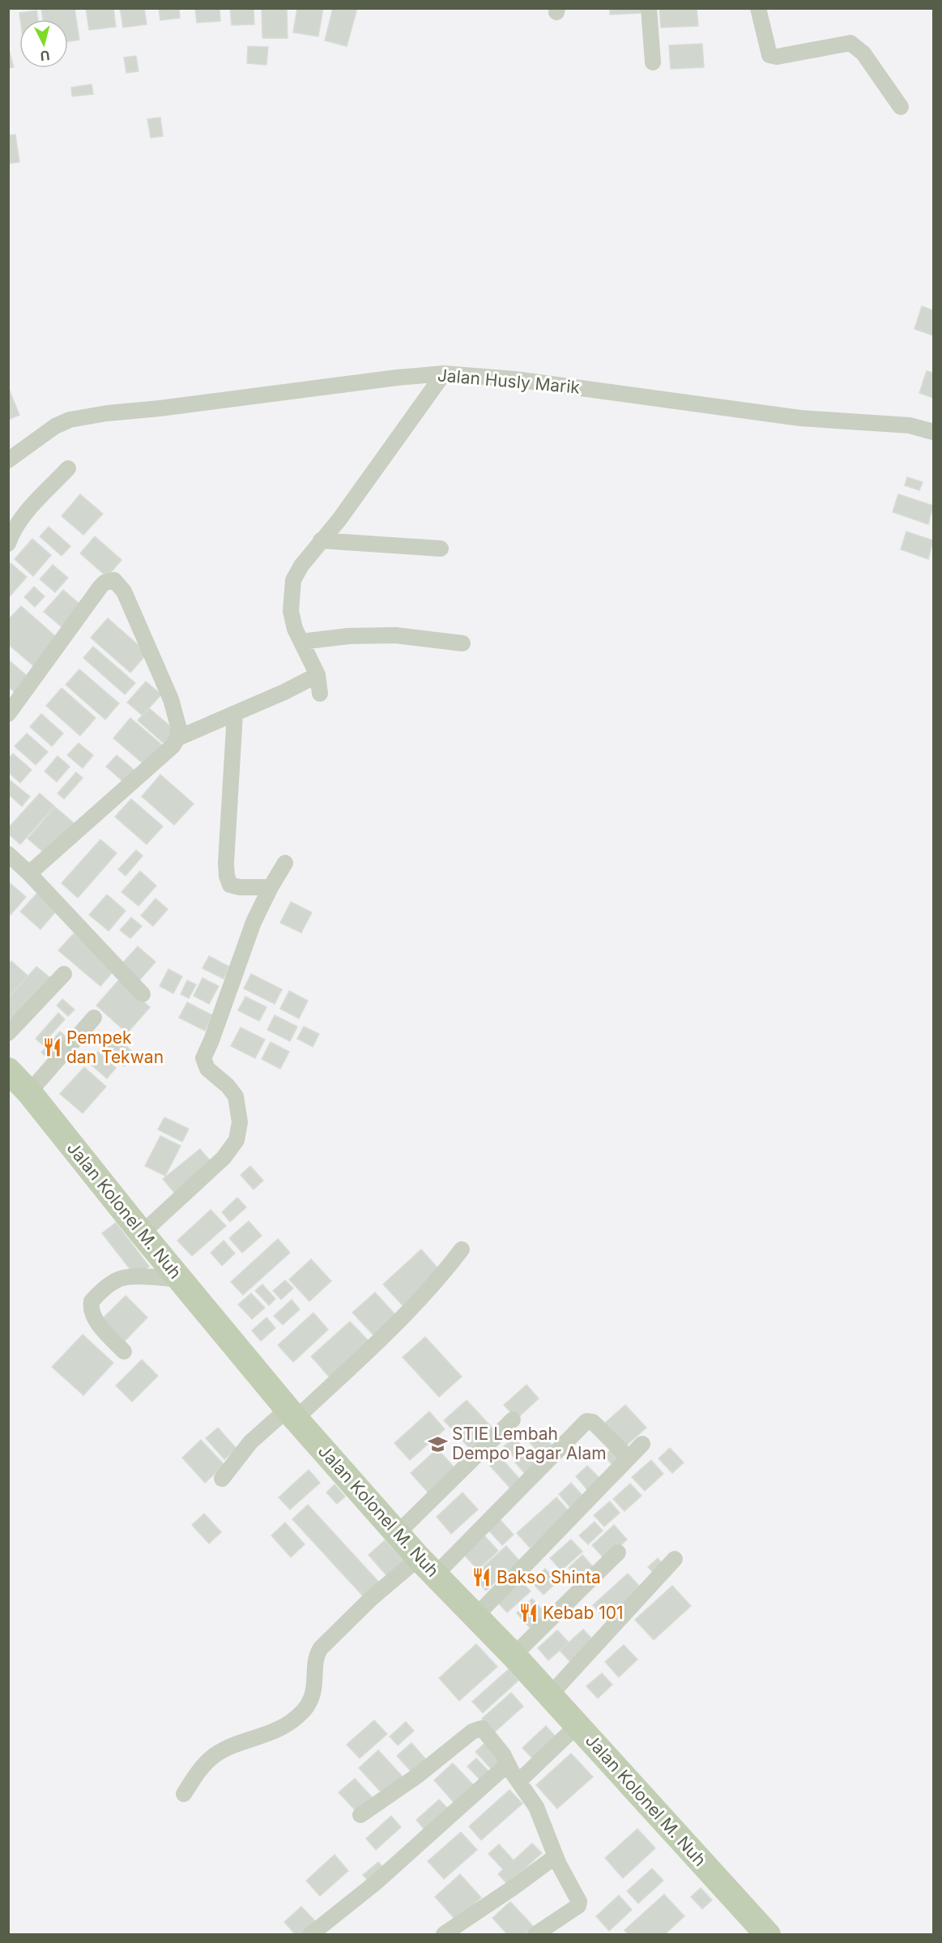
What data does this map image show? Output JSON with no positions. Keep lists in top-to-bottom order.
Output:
{
  "streets": {
    "main road": ["Jalan Kolonel M. Nuh"],
    "street": ["Jalan Husly Marik"]
  },
  "places": {
    "restaurant": ["Pempek dan Tekwan", "Bakso Shinta", "Kebab 101"],
    "school or university": ["STIE Lembah Dempo Pagar Alam"]
  },
  "north": "bottom"
}
